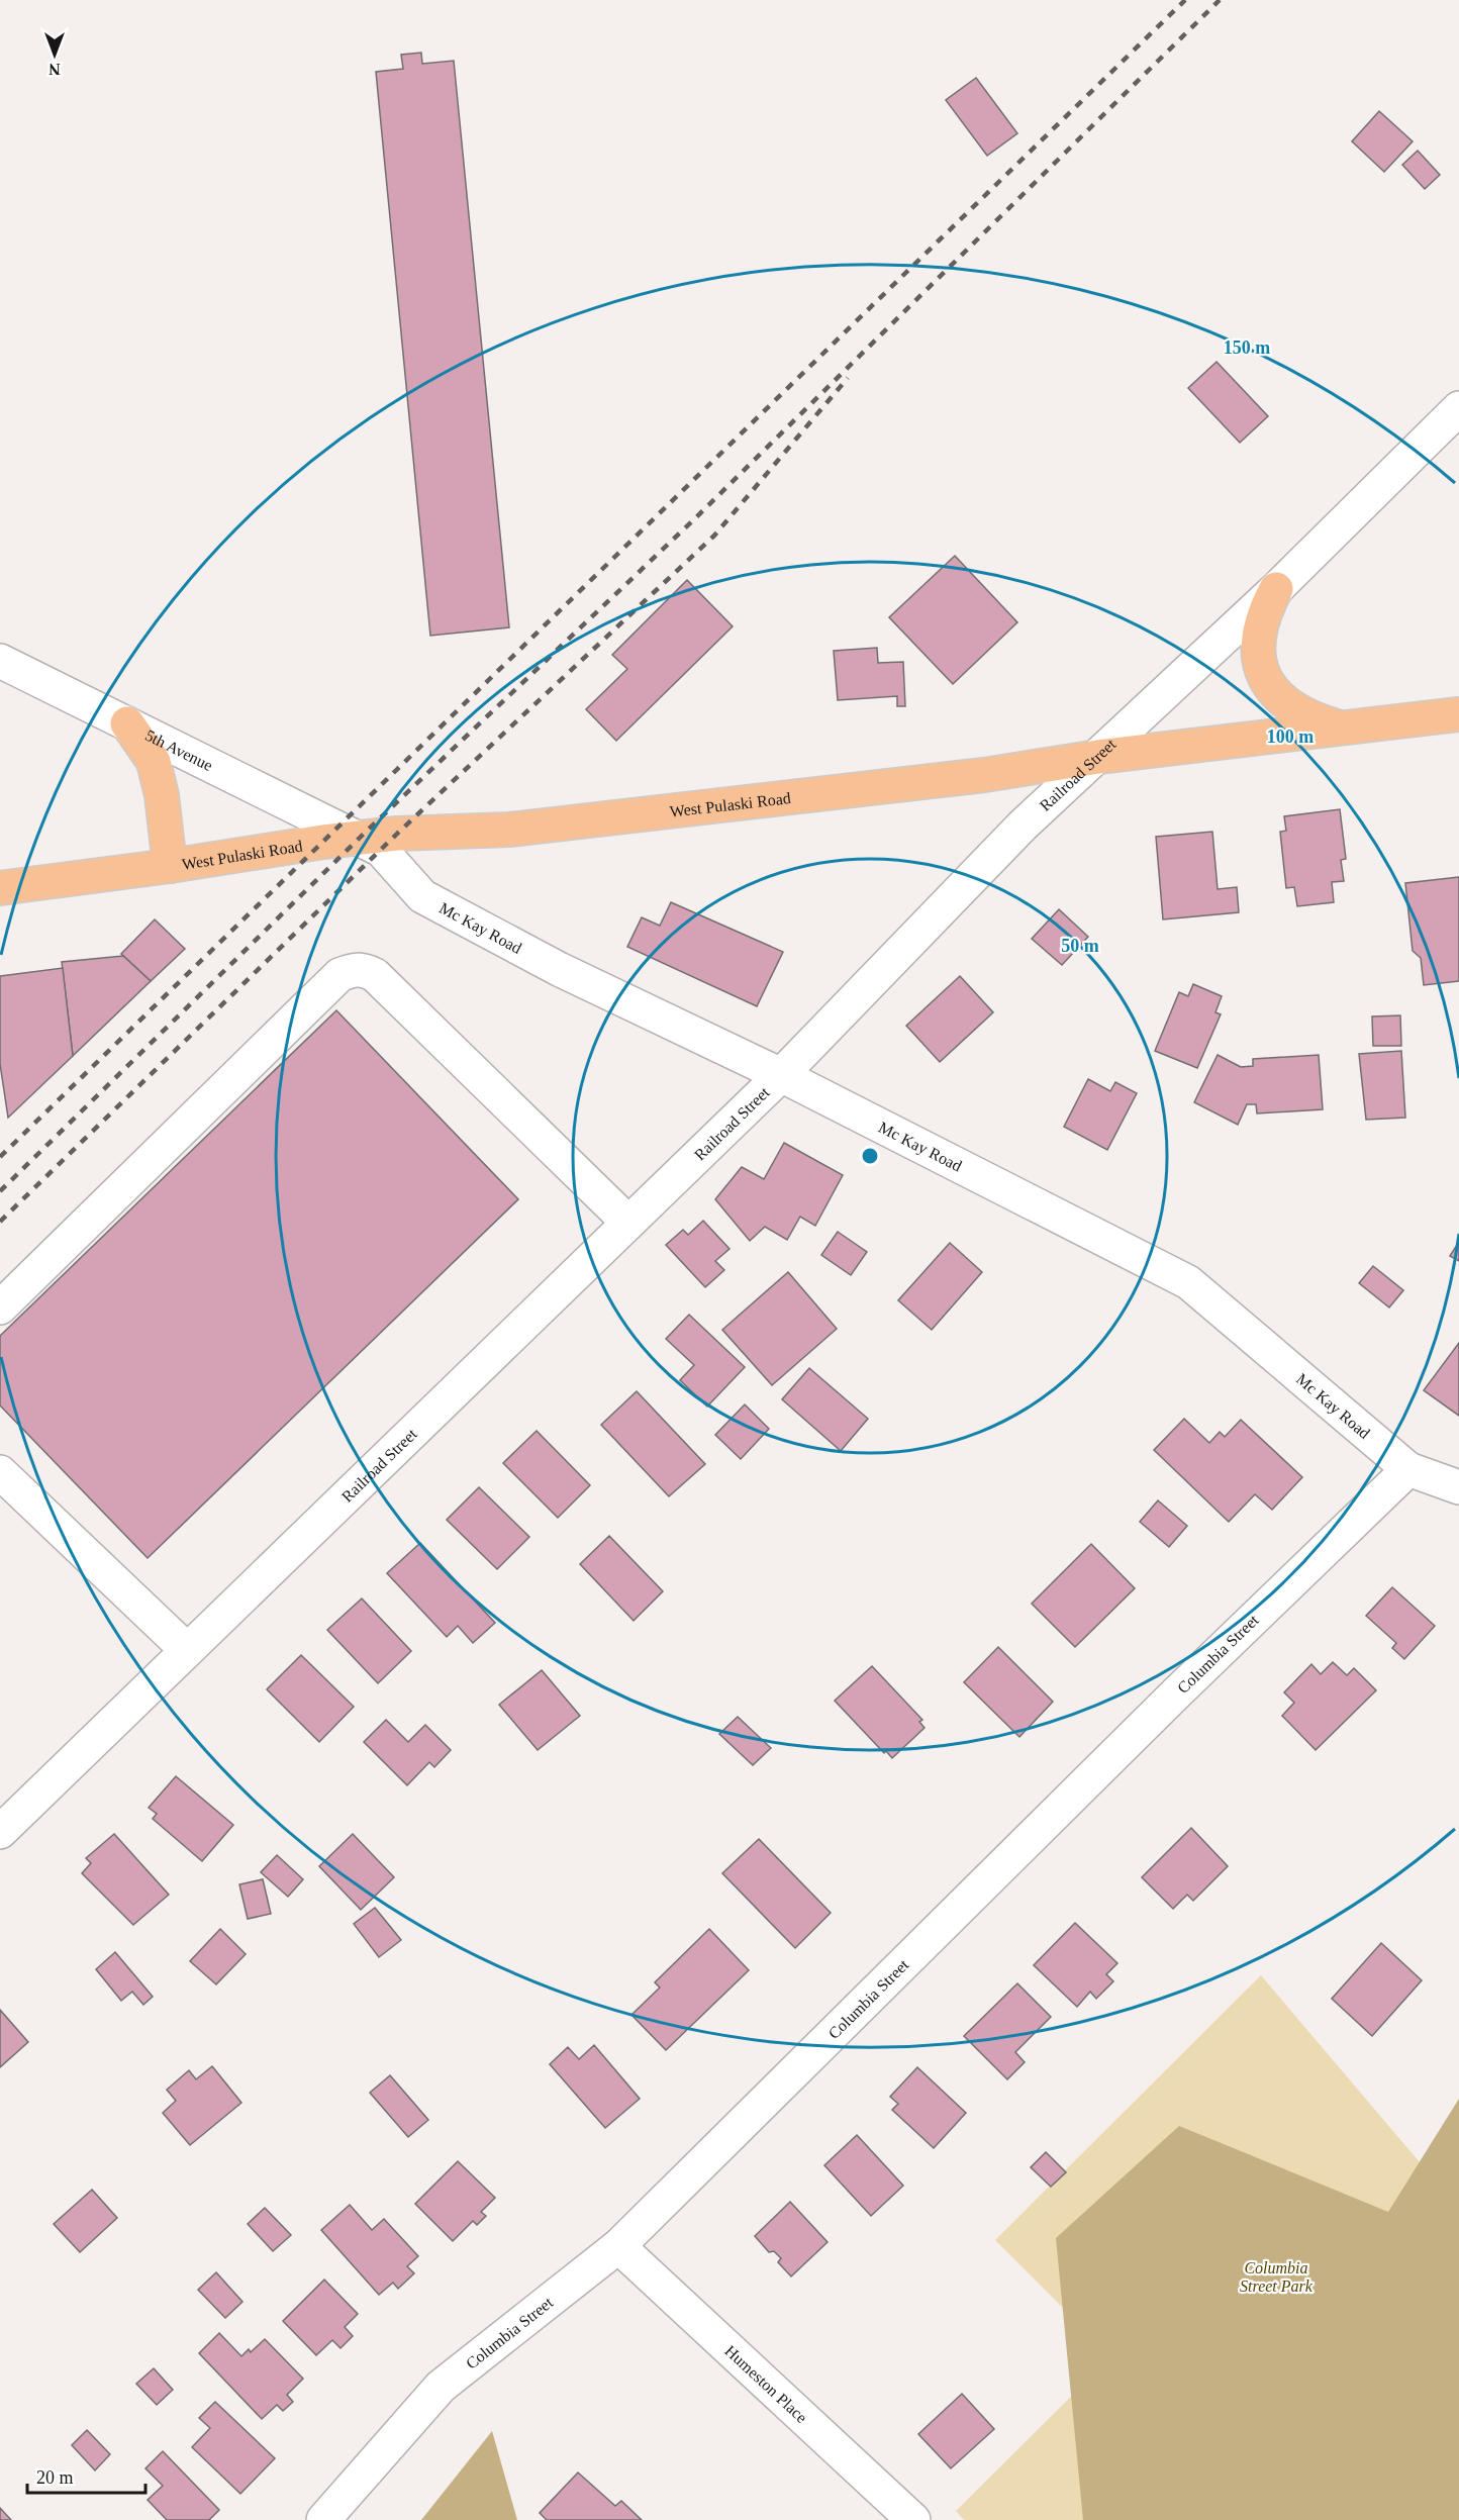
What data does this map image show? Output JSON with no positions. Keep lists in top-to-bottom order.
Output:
{
  "streets": {
    "main road": ["West Pulaski Road"],
    "street": [
      "5th Avenue",
      "Railroad Street",
      "Mc Kay Road",
      "Columbia Street",
      "Humeston Place"
    ]
  },
  "crossings": [
    ["5th Avenue", "West Pulaski Road"],
    ["5th Avenue", "Mc Kay Road"],
    ["Railroad Street", "West Pulaski Road"],
    ["Railroad Street", "Mc Kay Road"],
    ["West Pulaski Road", "Mc Kay Road"],
    ["Mc Kay Road", "Columbia Street"],
    ["Columbia Street", "Humeston Place"]
  ],
  "parks": ["Columbia Street Park"],
  "scale_bar": "20 m",
  "north": "bottom",
  "rings": ["150 m", "100 m", "50 m"]
}
